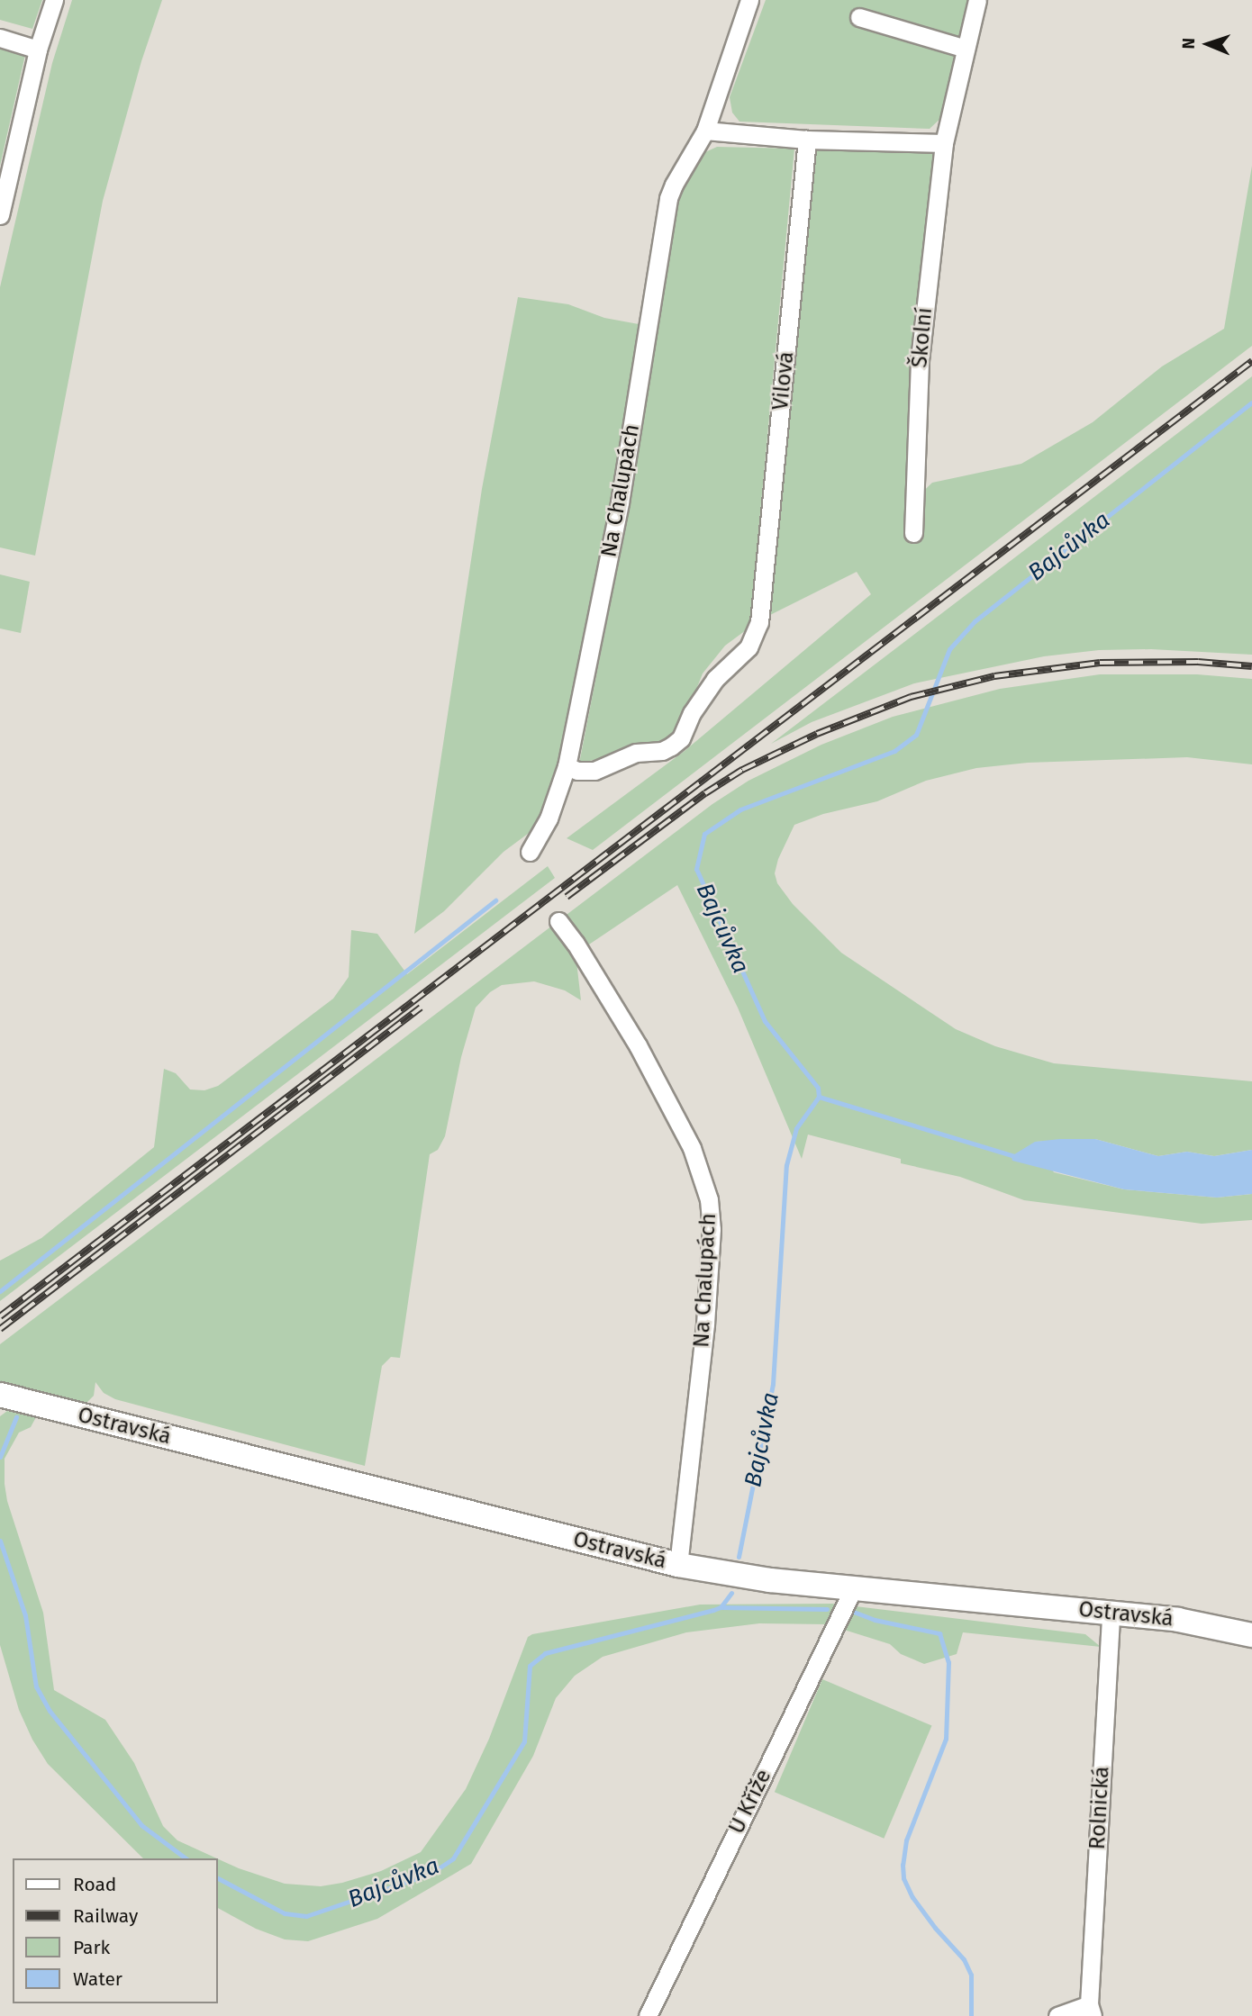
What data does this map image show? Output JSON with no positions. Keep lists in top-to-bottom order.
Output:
{
  "streets": {
    "main road": ["Ostravská"],
    "street": [
      "Školní",
      "Vilová",
      "Na Chalupách",
      "U Kříže",
      "Rolnická"
    ]
  },
  "crossings": [
    ["Vilová", "Na Chalupách"],
    ["Na Chalupách", "Ostravská"],
    ["Ostravská", "U Kříže"],
    ["Ostravská", "Rolnická"]
  ],
  "water": ["Bajcůvka"],
  "legend": [
    "Road",
    "Railway",
    "Park",
    "Water"
  ],
  "north": "left"
}
